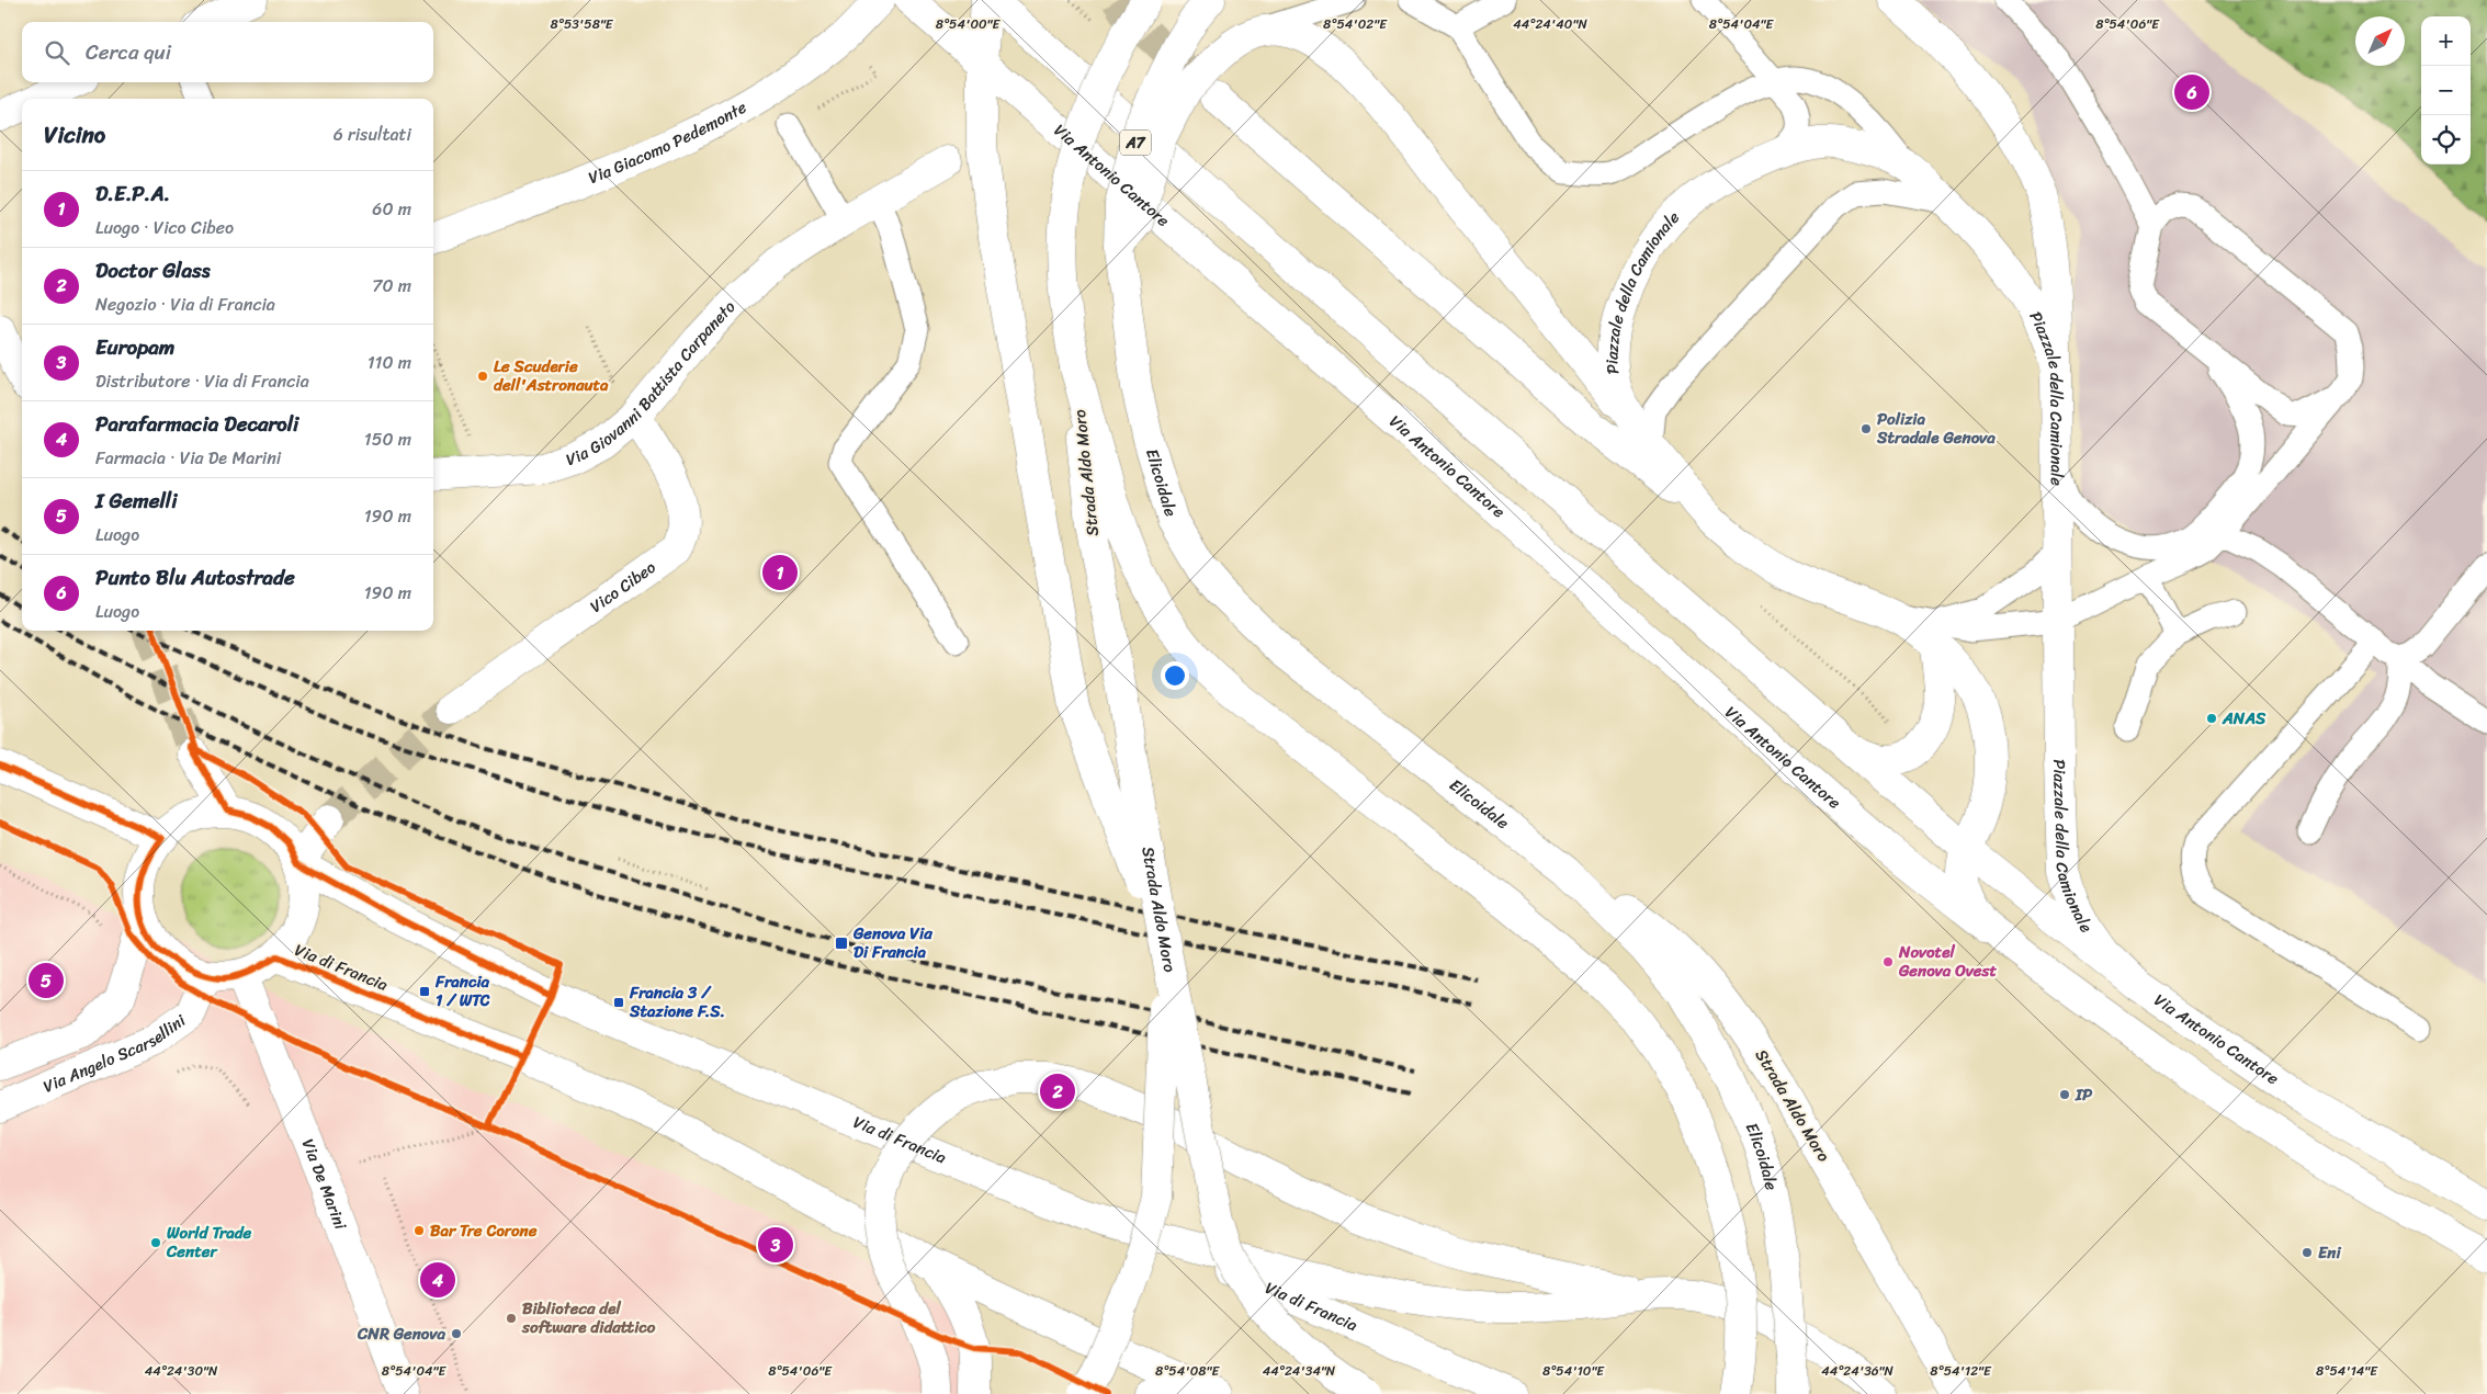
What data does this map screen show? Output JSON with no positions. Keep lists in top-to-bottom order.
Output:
{
  "streets": {
    "main road": [
      "Via Giacomo Pedemonte",
      "A7",
      "Via Antonio Cantore",
      "Piazzale della Camionale",
      "Via Giovanni Battista Carpaneto",
      "Strada Aldo Moro",
      "Elicoidale",
      "Vico Cibeo",
      "Via di Francia",
      "Via Angelo Scarsellini",
      "Via De Marini"
    ]
  },
  "crossings": [
    ["A7", "Elicoidale"],
    ["Via Antonio Cantore", "Piazzale della Camionale"],
    ["Via Giovanni Battista Carpaneto", "Vico Cibeo"],
    ["Strada Aldo Moro", "Elicoidale"],
    ["Via di Francia", "Via Angelo Scarsellini"],
    ["Via di Francia", "Via De Marini"],
    ["Via Angelo Scarsellini", "Via De Marini"]
  ],
  "places": {
    "other": [
      "Le Scuderie dell'Astronauta",
      "Polizia Stradale Genova",
      "ANAS",
      "Novotel Genova Ovest",
      "IP",
      "Bar Tre Corone",
      "World Trade Center",
      "Eni",
      "Biblioteca del software didattico",
      "CNR Genova"
    ],
    "transit": ["Genova Via Di Francia", "Francia 1 / WTC", "Francia 3 / Stazione F.S."]
  },
  "north": "top right",
  "page": {
    "map_buttons": ["+", "−"],
    "search": "Cerca qui",
    "pins": [
      "6",
      "1",
      "5",
      "2",
      "3",
      "4"
    ],
    "heading": ["Vicino", "6 risultati"],
    "list": [
      {
        "mark": "1",
        "name": "D.E.P.A.",
        "note": "Luogo · Vico Cibeo",
        "value": "60 m"
      },
      {
        "mark": "2",
        "name": "Doctor Glass",
        "note": "Negozio · Via di Francia",
        "value": "70 m"
      },
      {
        "mark": "3",
        "name": "Europam",
        "note": "Distributore · Via di Francia",
        "value": "110 m"
      },
      {
        "mark": "4",
        "name": "Parafarmacia Decaroli",
        "note": "Farmacia · Via De Marini",
        "value": "150 m"
      },
      {
        "mark": "5",
        "name": "I Gemelli",
        "note": "Luogo",
        "value": "190 m"
      },
      {
        "mark": "6",
        "name": "Punto Blu Autostrade",
        "note": "Luogo",
        "value": "190 m"
      }
    ]
  },
  "coordinates": [
    "44°24'40\"N",
    "8°53'58\"E",
    "8°54'00\"E",
    "8°54'02\"E",
    "8°54'04\"E",
    "8°54'06\"E",
    "8°54'08\"E",
    "8°54'10\"E",
    "8°54'12\"E",
    "8°54'14\"E",
    "44°24'30\"N",
    "44°24'34\"N",
    "44°24'36\"N"
  ]
}
